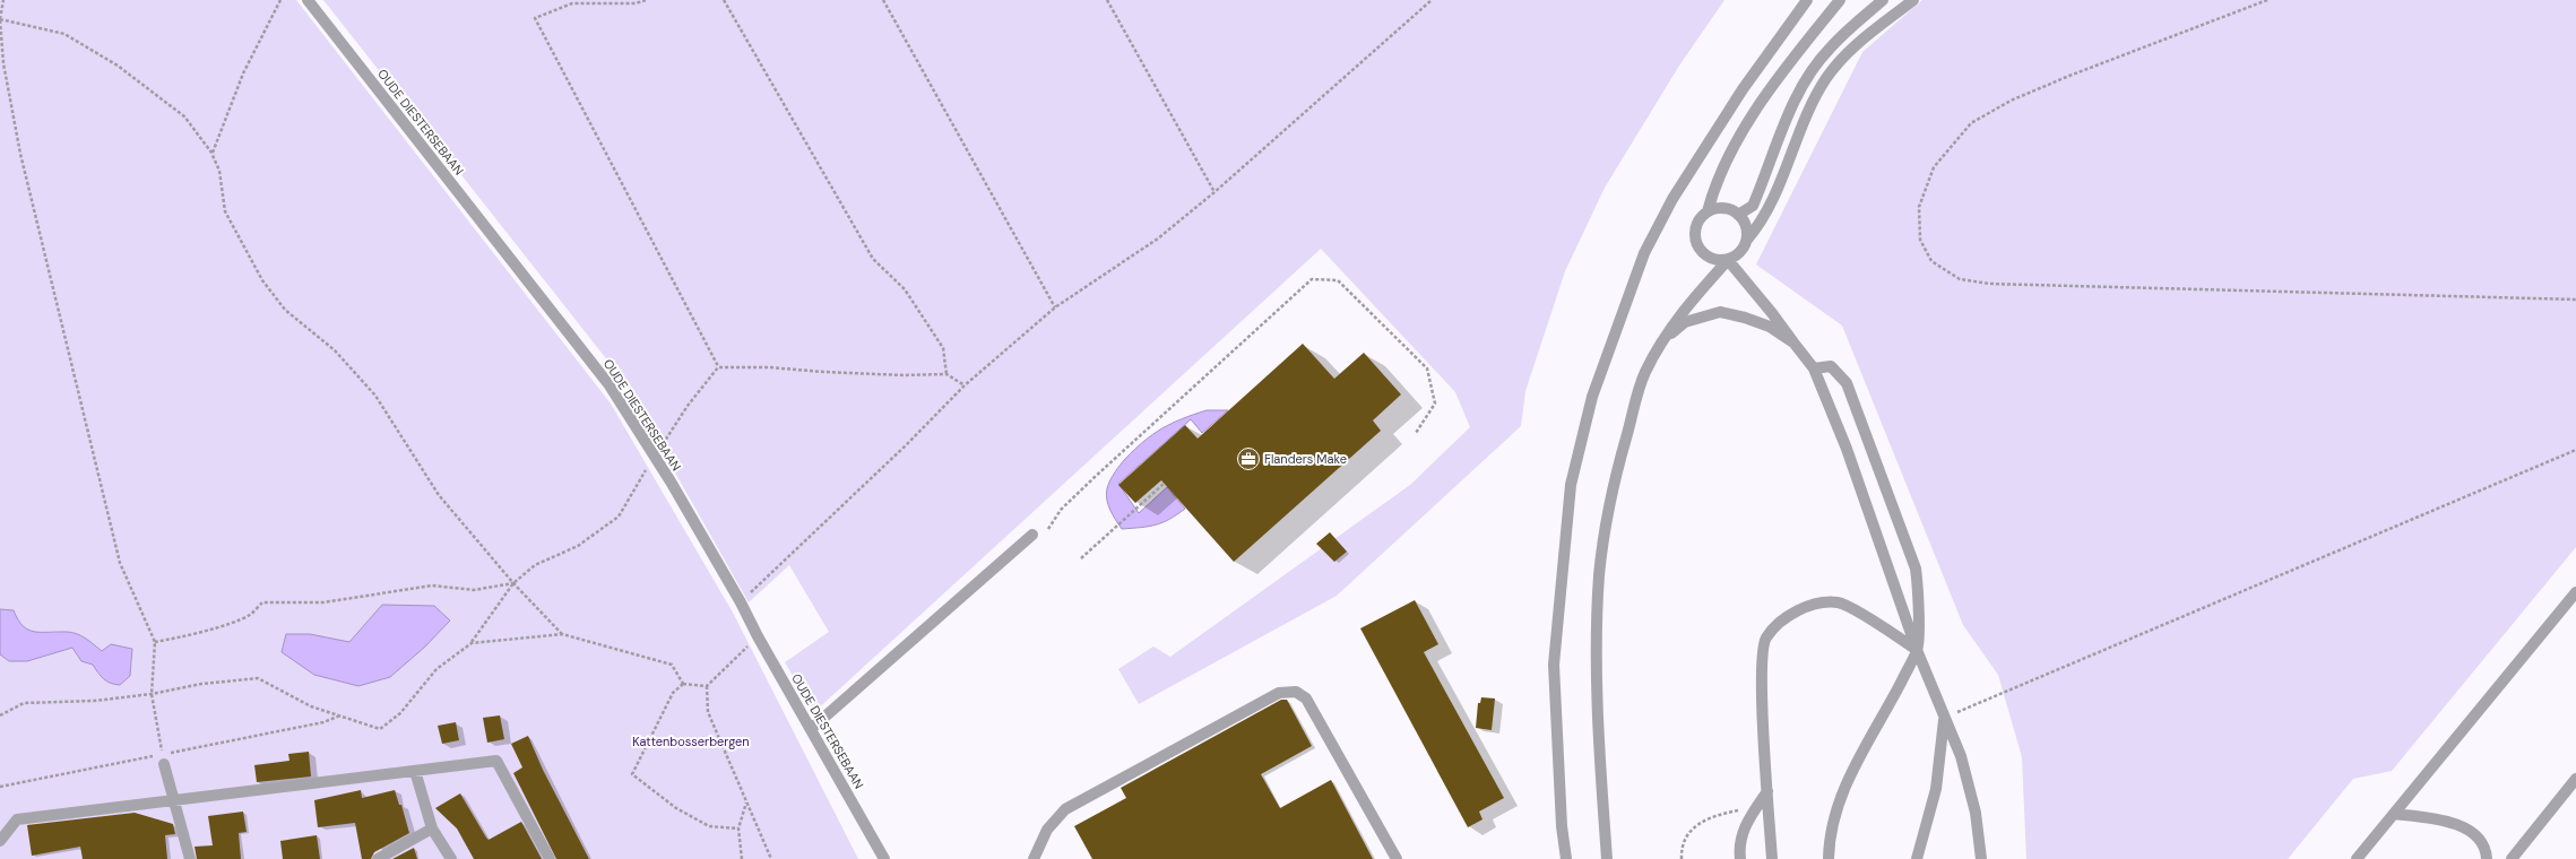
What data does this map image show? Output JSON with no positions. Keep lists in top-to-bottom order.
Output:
{
  "streets": {
    "street": ["OUDE DIESTERSEBAAN"]
  },
  "parks": ["Kattenbosserbergen"],
  "places": {
    "office": ["Flanders Make"]
  }
}
